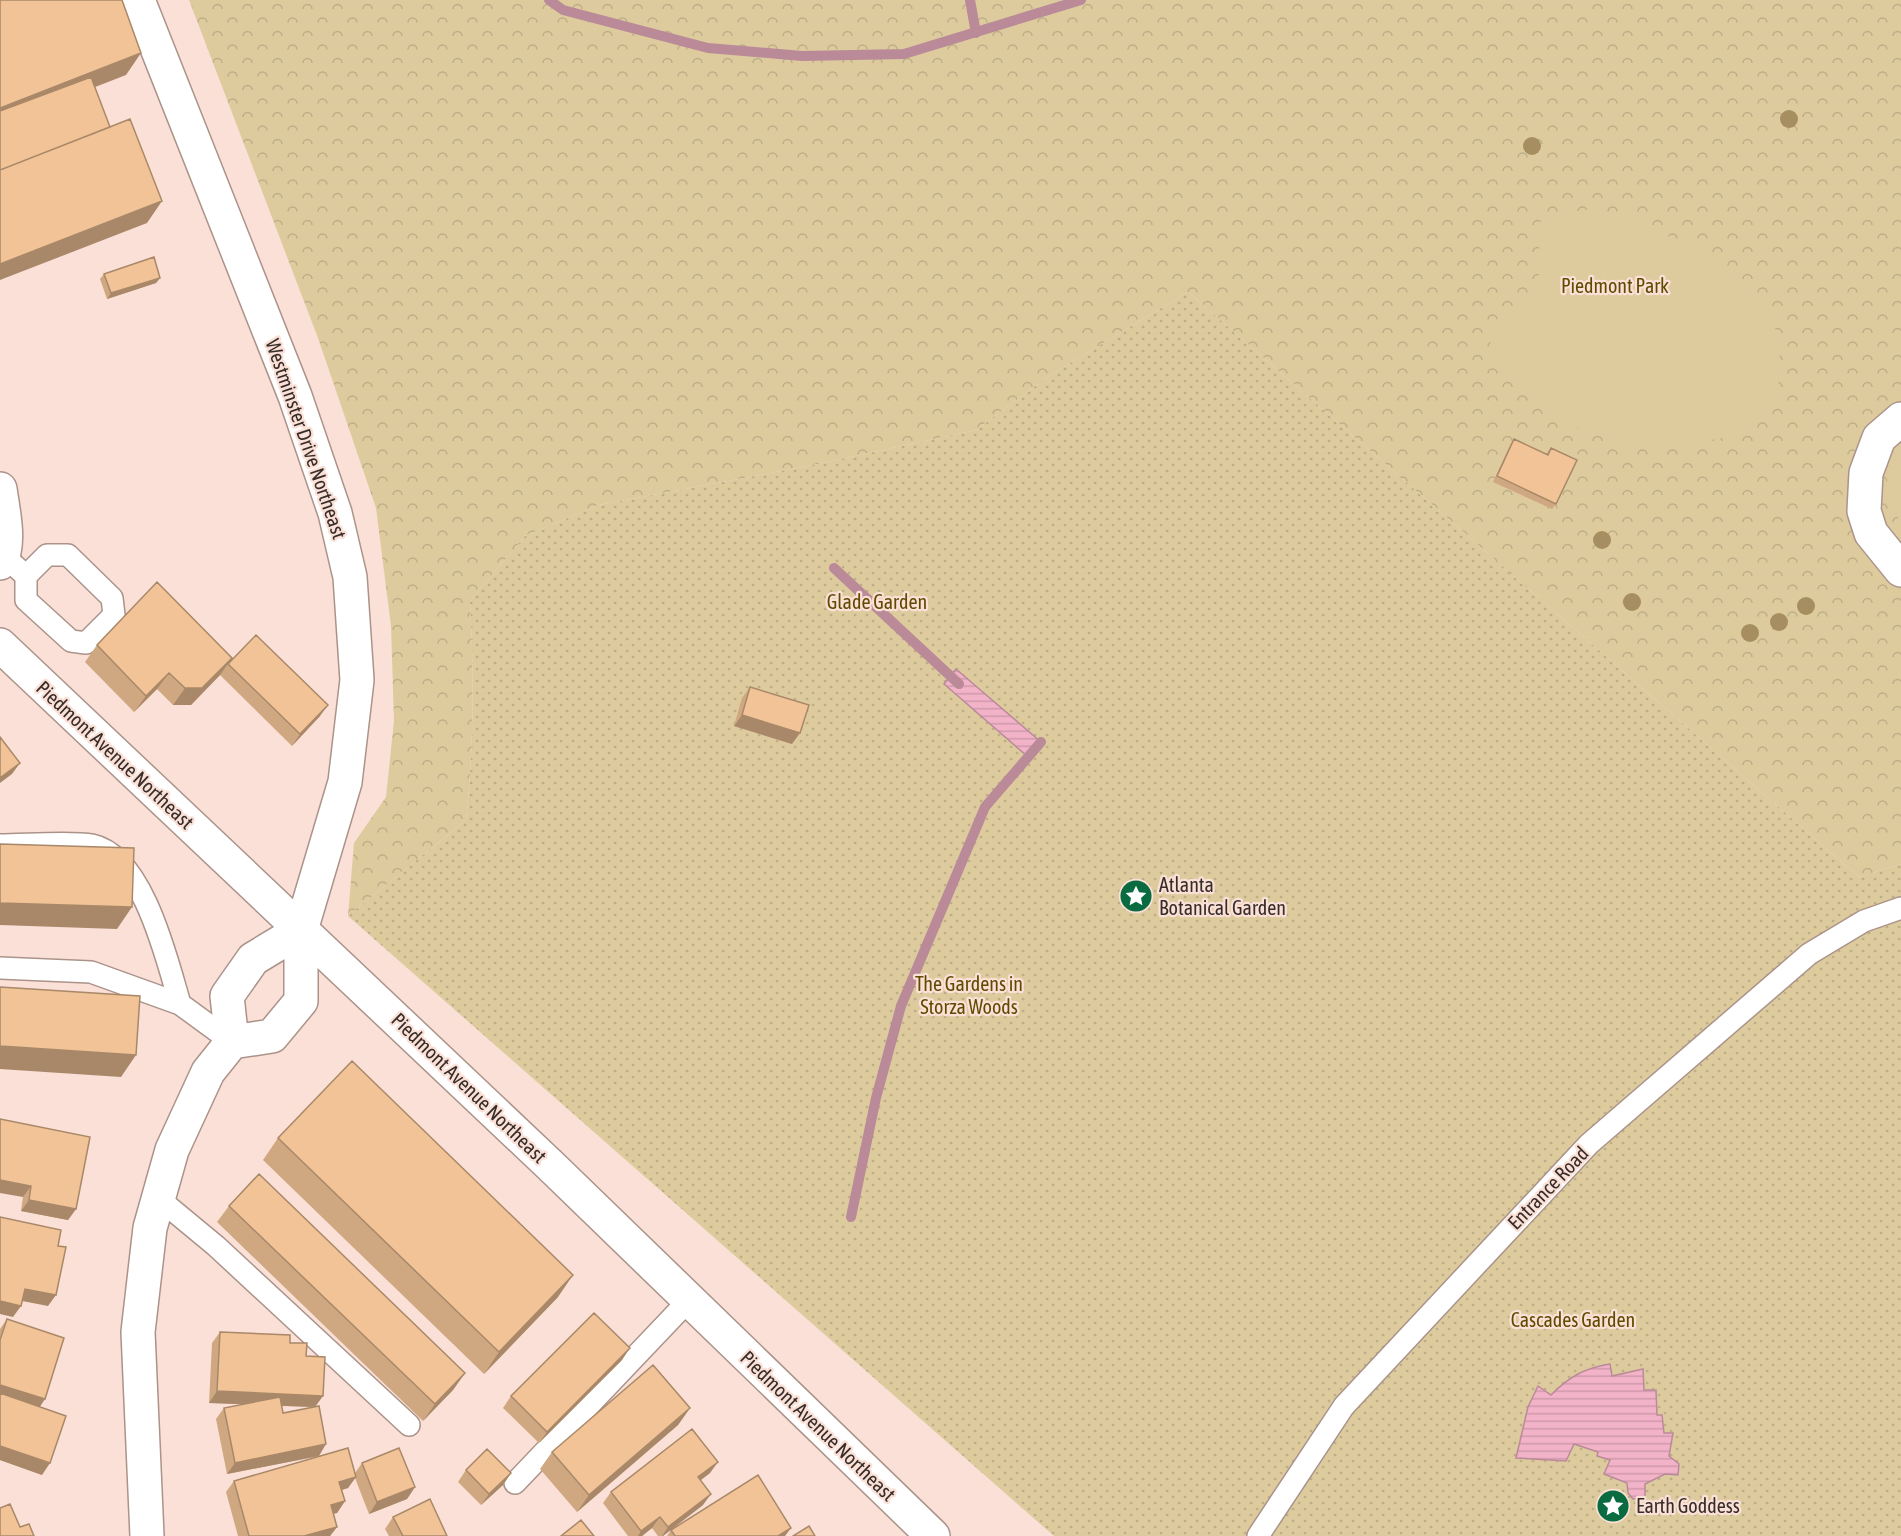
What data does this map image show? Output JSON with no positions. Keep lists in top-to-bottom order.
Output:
{
  "streets": {
    "street": ["Westminster Drive Northeast", "Piedmont Avenue Northeast"],
    "lane": ["Entrance Road"]
  },
  "crossings": [
    ["Westminster Drive Northeast", "Piedmont Avenue Northeast"]
  ],
  "parks": [
    "Piedmont Park",
    "Glade Garden",
    "The Gardens in Storza Woods",
    "Cascades Garden"
  ],
  "places": {
    "place": ["Atlanta Botanical Garden", "Earth Goddess"]
  }
}
